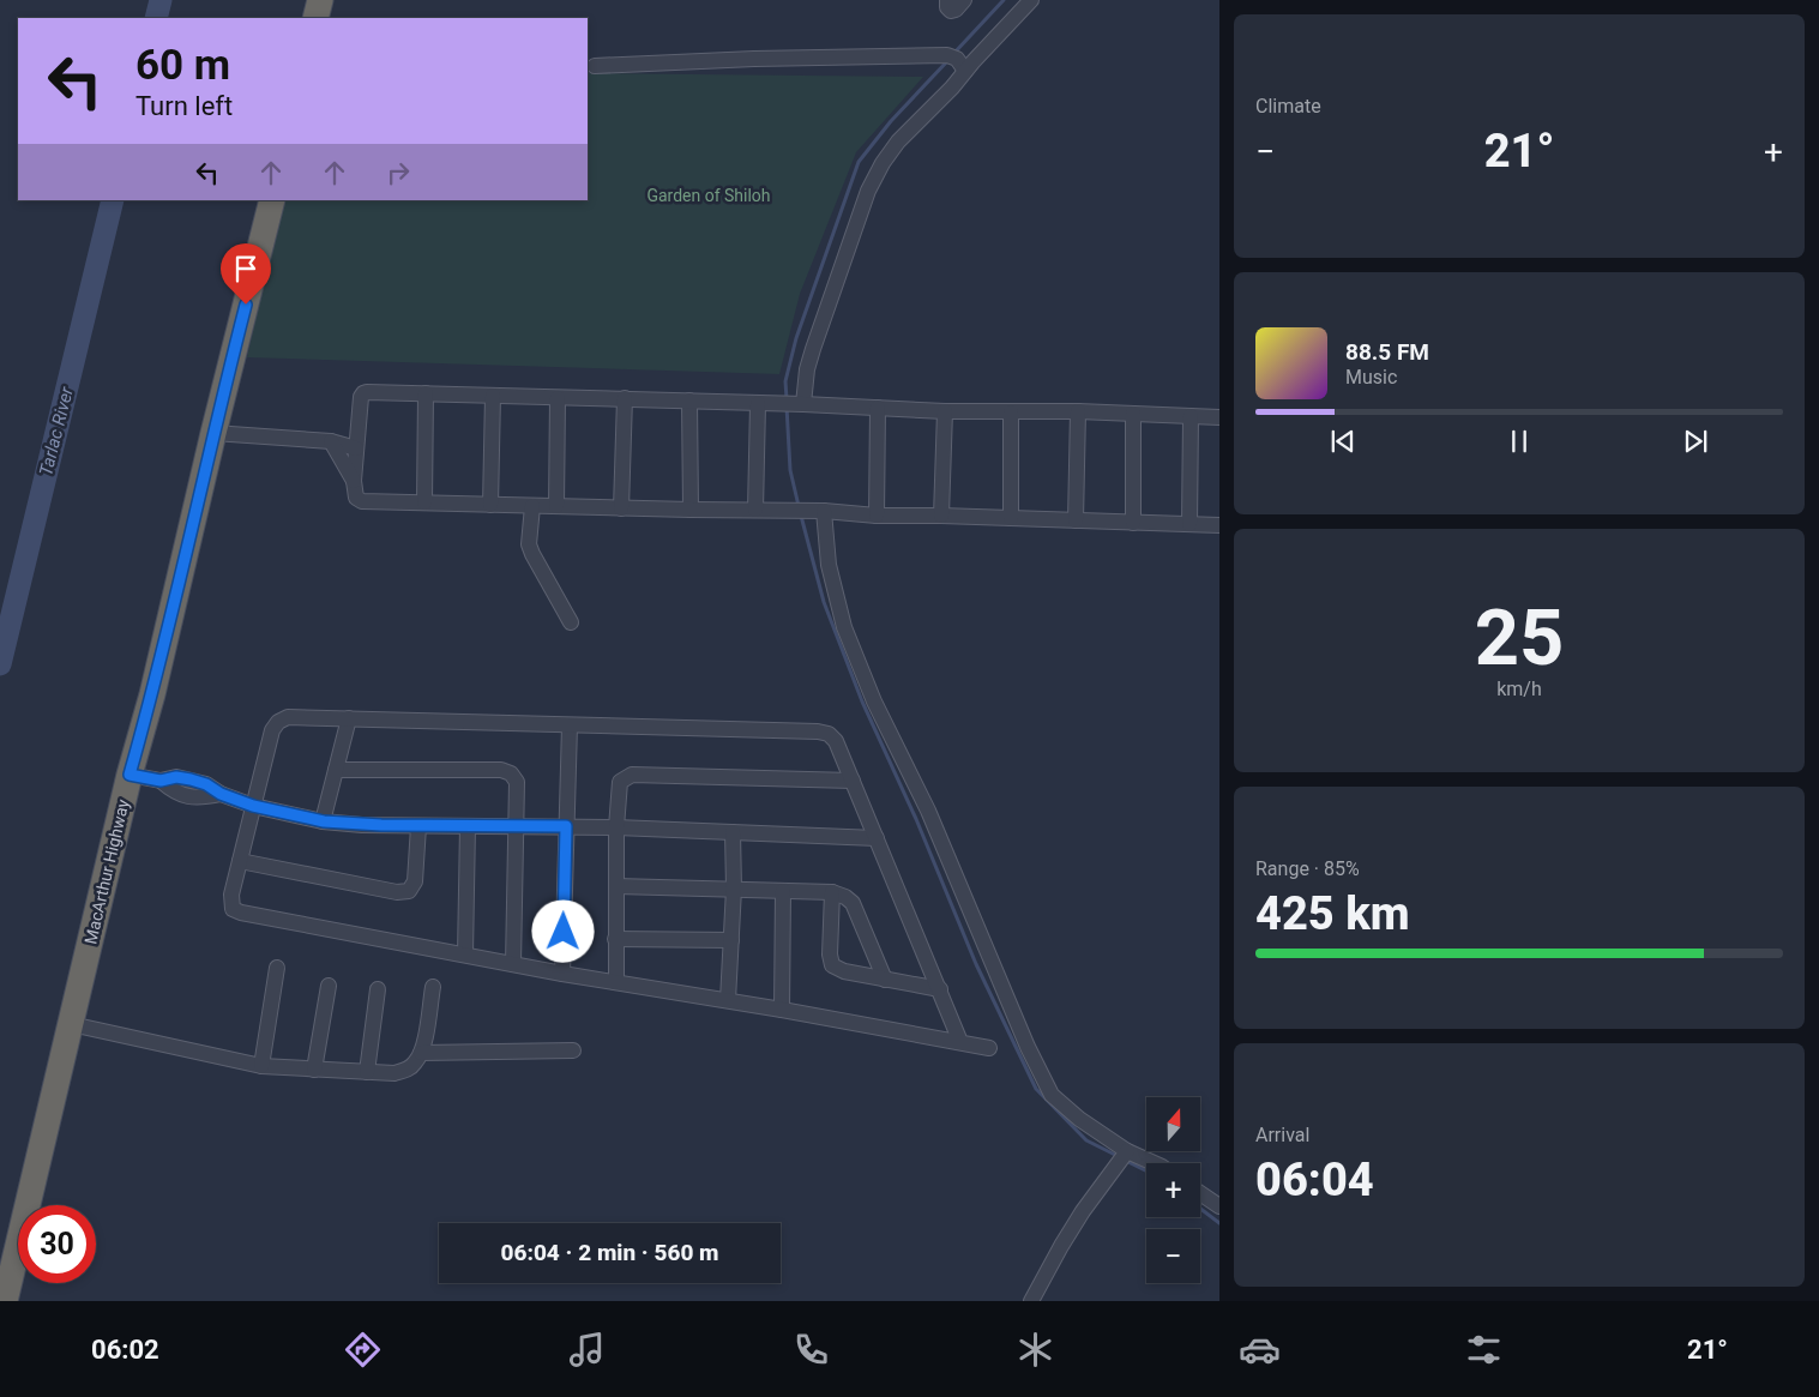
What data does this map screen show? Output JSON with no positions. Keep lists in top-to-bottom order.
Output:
{
  "streets": {
    "highway": ["MacArthur Highway"]
  },
  "water": ["Tarlac River"],
  "parks": ["Garden of Shiloh"],
  "north": "top",
  "page": {
    "tile": [
      "Climate",
      ["25", "km/h"],
      ["Range · 85%", "425 km"],
      ["Arrival", "06:04"]
    ],
    "turn": ["60 m", "Turn left"],
    "heat": ["−", "21°", "+"],
    "song": ["88.5 FM", "Music"],
    "map_buttons": ["+", "−"],
    "limit": "30",
    "trip": "06:04 · 2 min · 560 m",
    "tabs": ["06:02", "21°"]
  }
}
